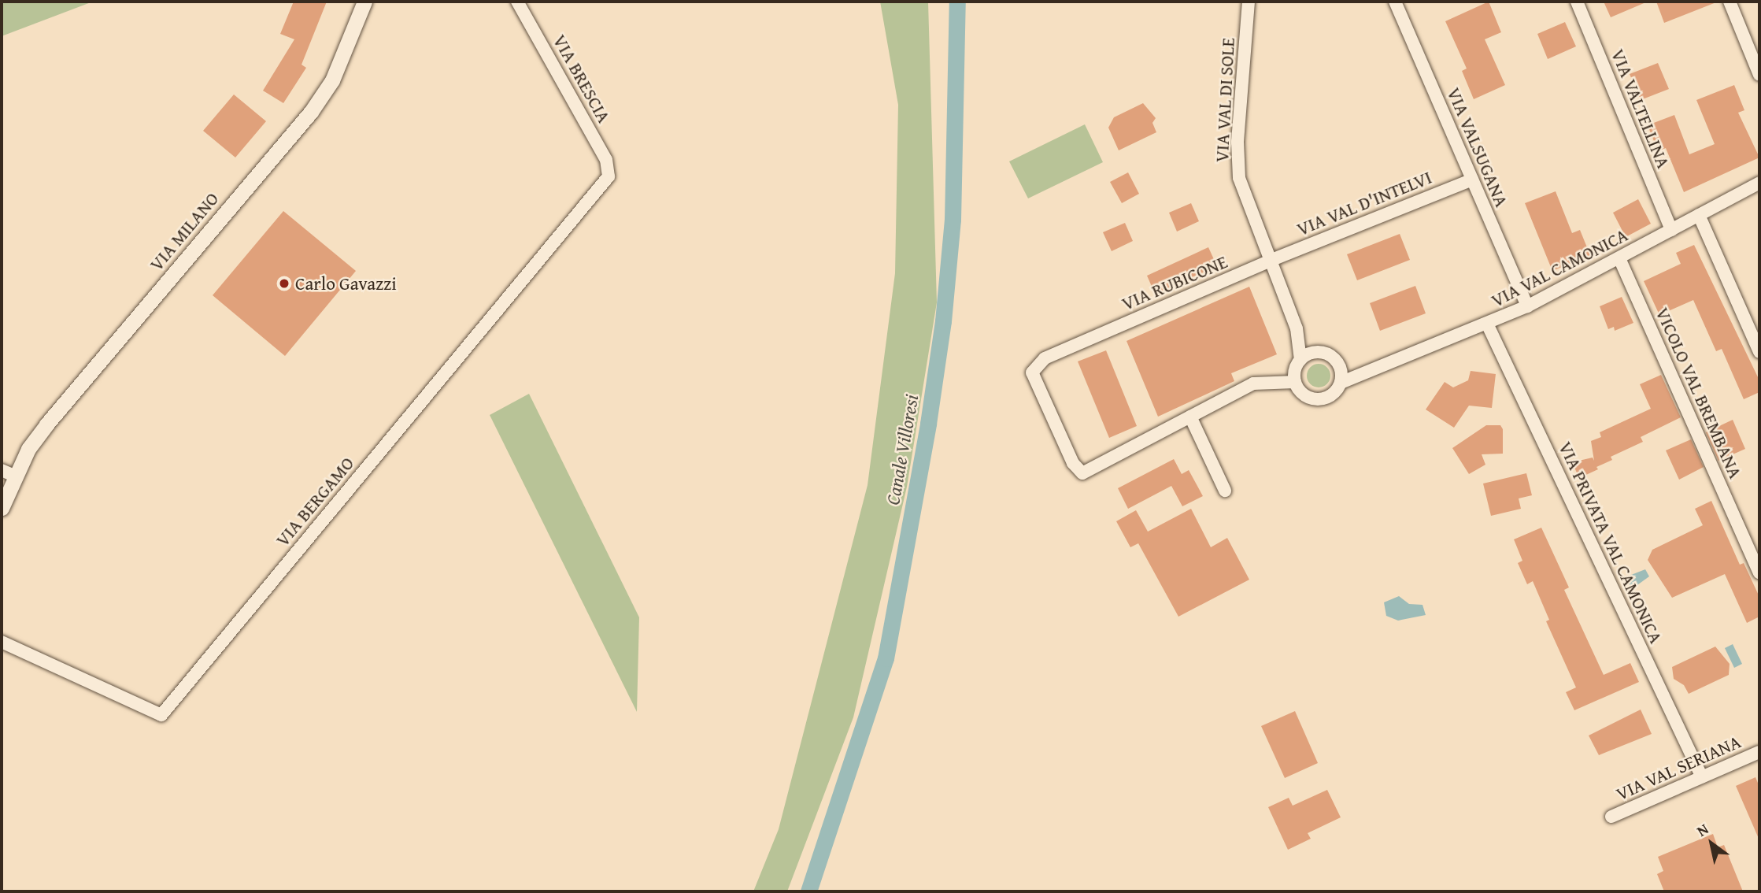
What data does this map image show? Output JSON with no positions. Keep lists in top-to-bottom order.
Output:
{
  "streets": {
    "street": [
      "VIA BRESCIA",
      "VIA VAL DI SOLE",
      "VIA VALTELLINA",
      "VIA VALSUGANA",
      "VIA VAL D'INTELVI",
      "VIA MILANO",
      "VIA VAL CAMONICA",
      "VIA RUBICONE",
      "VICOLO VAL BREMBANA",
      "VIA BERGAMO",
      "VIA PRIVATA VAL CAMONICA",
      "VIA VAL SERIANA"
    ]
  },
  "crossings": [
    ["VIA BRESCIA", "VIA BERGAMO"],
    ["VIA VAL DI SOLE", "VIA VAL D'INTELVI"],
    ["VIA VAL DI SOLE", "VIA RUBICONE"],
    ["VIA VALTELLINA", "VIA VAL CAMONICA"],
    ["VIA VALSUGANA", "VIA VAL D'INTELVI"],
    ["VIA VALSUGANA", "VIA VAL CAMONICA"],
    ["VIA VAL D'INTELVI", "VIA RUBICONE"],
    ["VIA VAL CAMONICA", "VICOLO VAL BREMBANA"],
    ["VIA VAL CAMONICA", "VIA PRIVATA VAL CAMONICA"],
    ["VIA PRIVATA VAL CAMONICA", "VIA VAL SERIANA"]
  ],
  "water": ["Canale Villoresi"],
  "places": ["Carlo Gavazzi"],
  "north": "top left"
}
